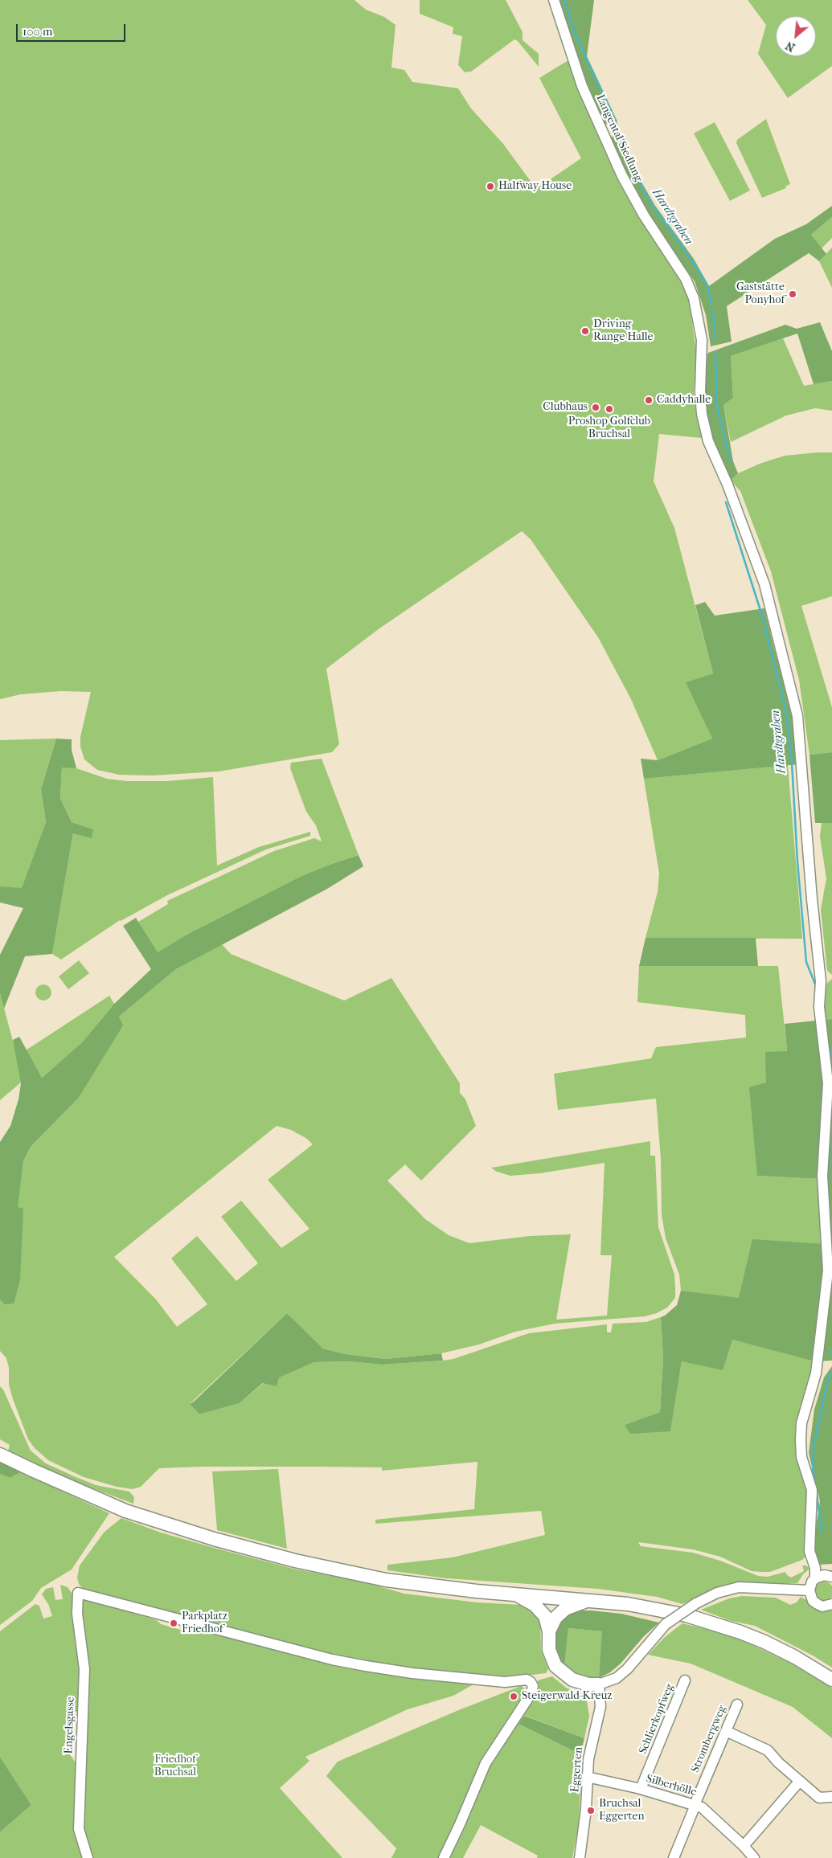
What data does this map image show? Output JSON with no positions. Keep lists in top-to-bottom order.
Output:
{
  "streets": {
    "street": [
      "Langental-Siedlung",
      "Schlierkopfweg",
      "Engelsgasse",
      "Strombergweg",
      "Eggerten",
      "Silberhölle"
    ]
  },
  "crossings": [
    ["Schlierkopfweg", "Silberhölle"],
    ["Strombergweg", "Silberhölle"],
    ["Eggerten", "Silberhölle"]
  ],
  "water": ["Hardtgraben"],
  "parks": ["Friedhof Bruchsal"],
  "places": [
    "Halfway House",
    "Gaststätte Ponyhof",
    "Driving Range Halle",
    "Caddyhalle",
    "Clubhaus",
    "Proshop Golfclub Bruchsal",
    "Parkplatz Friedhof",
    "Steigerwald-Kreuz",
    "Bruchsal Eggerten"
  ],
  "scale_bar": "100 m",
  "north": "bottom left"
}
